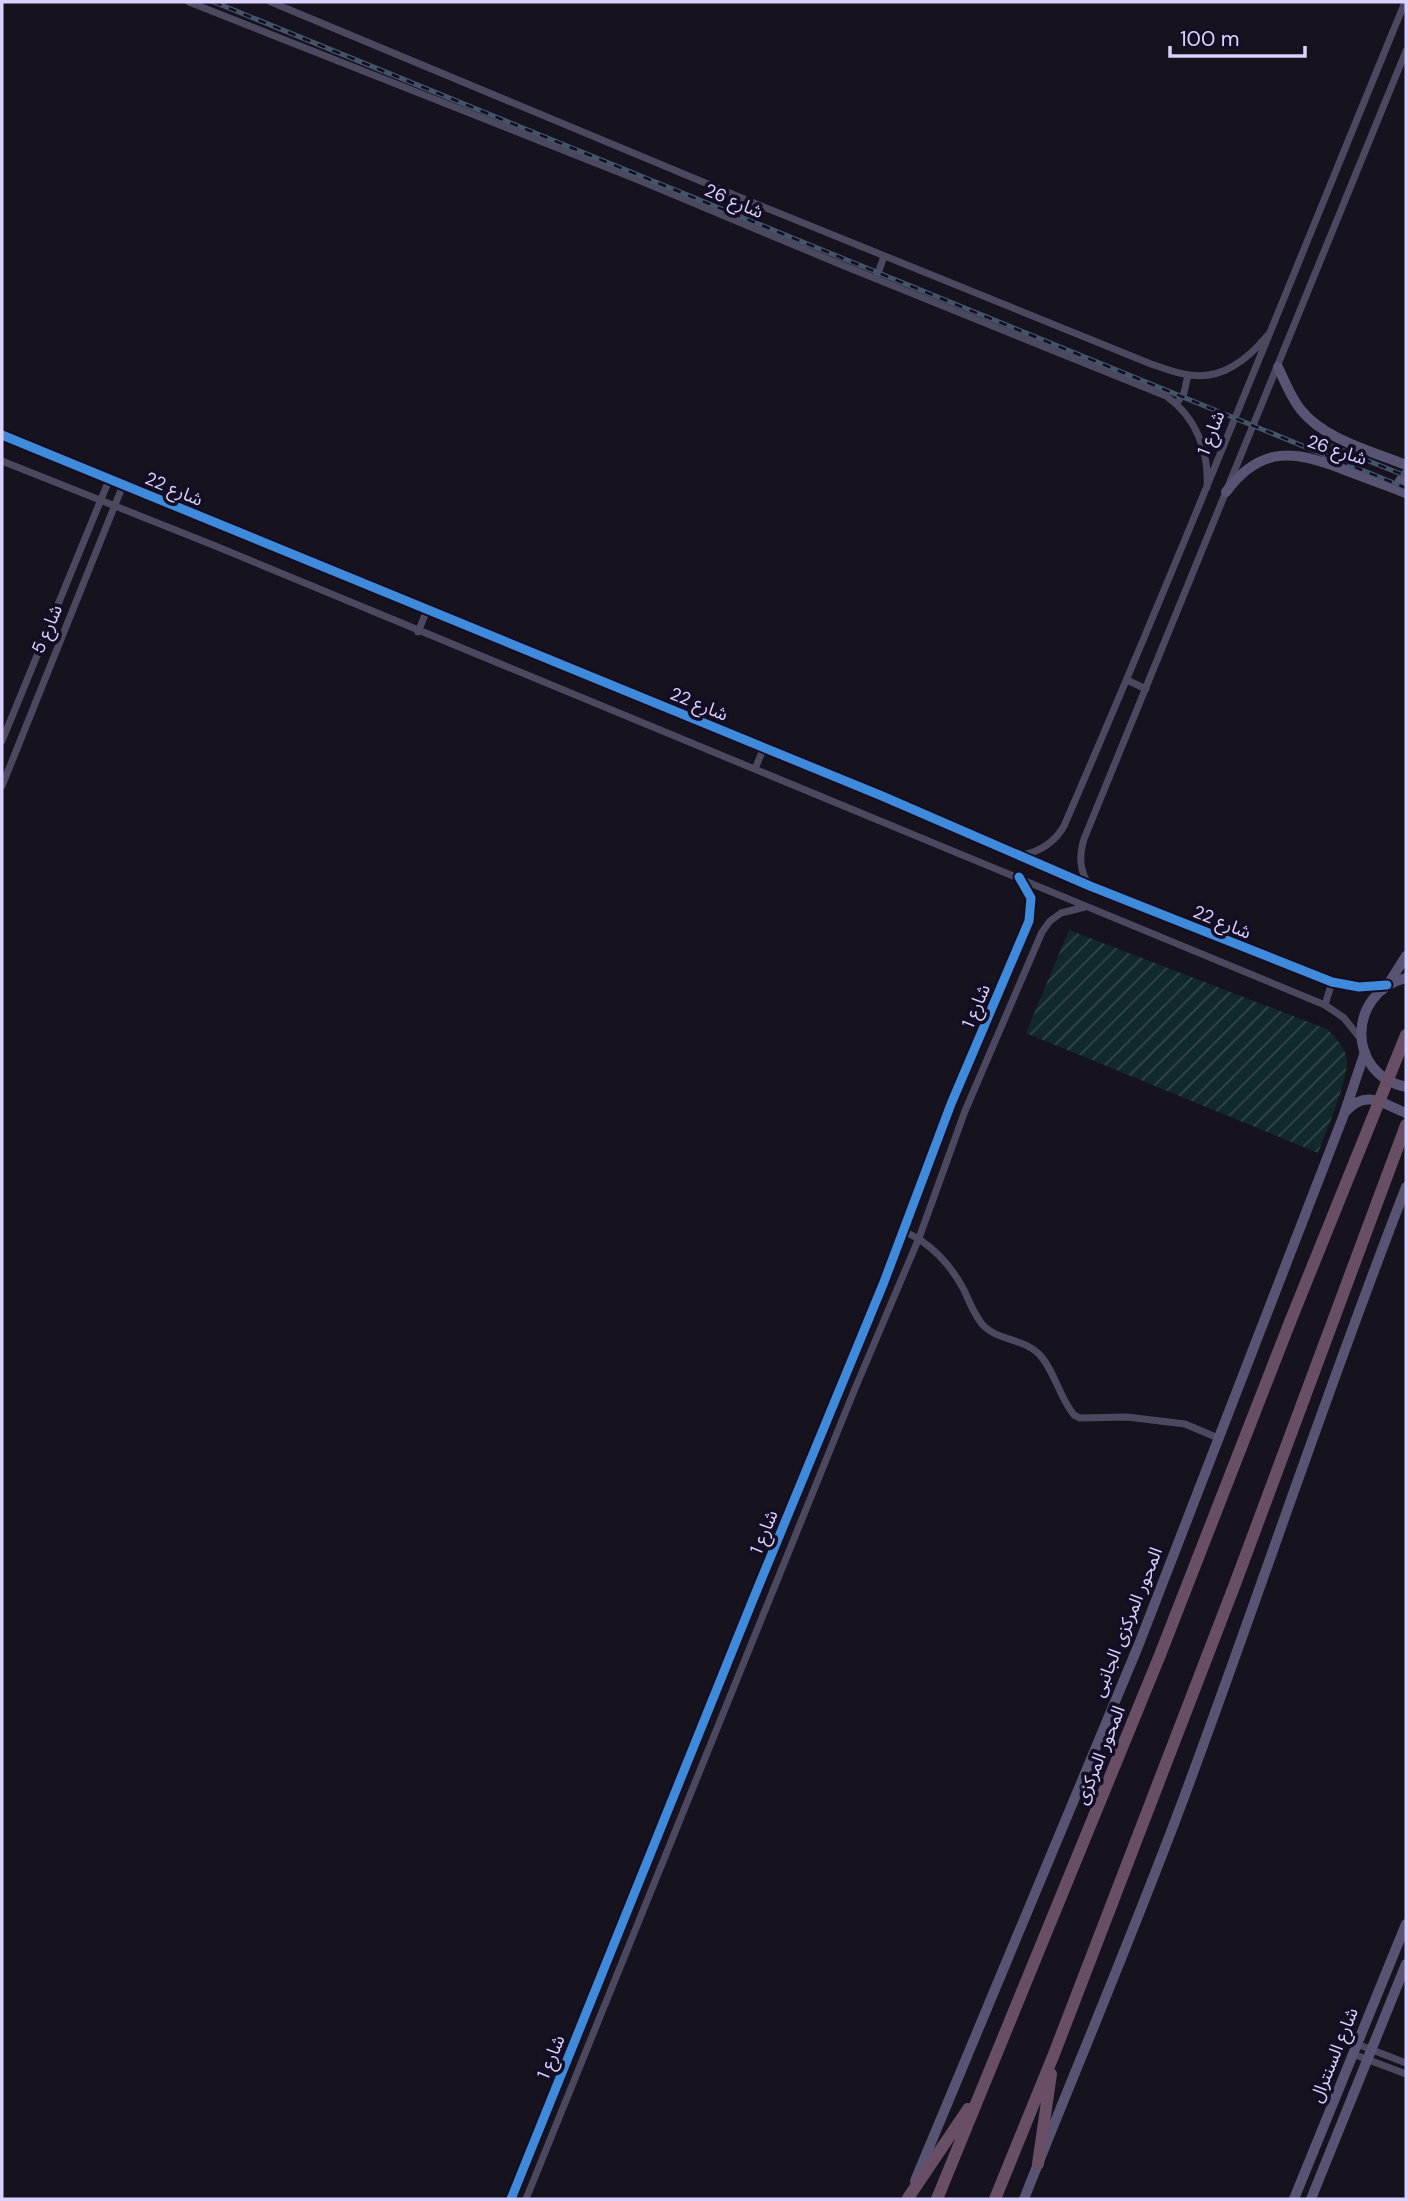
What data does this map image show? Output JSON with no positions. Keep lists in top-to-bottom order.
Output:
{
  "streets": {
    "highway": ["المحور المركزى"],
    "main road": ["شارع 26", "المحور المركزى الجانبى", "شارع السنترال"],
    "street": ["شارع 1", "شارع 22", "شارع 5"]
  },
  "crossings": [
    ["شارع 26", "شارع 1"],
    ["شارع 1", "شارع 22"],
    ["شارع 22", "شارع 5"],
    ["شارع 22", "المحور المركزى الجانبى"]
  ],
  "scale_bar": "100 m"
}
